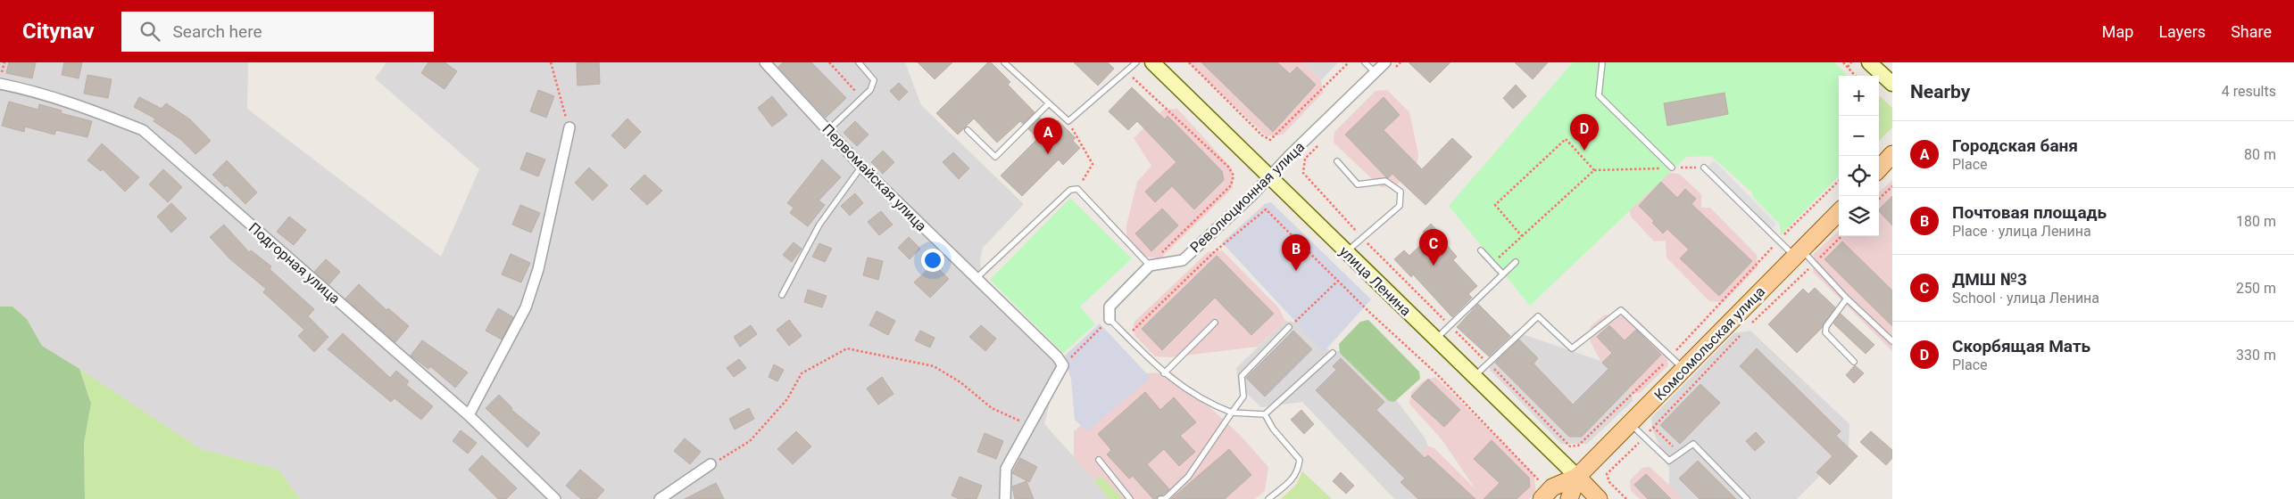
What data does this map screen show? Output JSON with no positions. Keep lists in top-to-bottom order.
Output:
{
  "streets": {
    "main road": ["улица Ленина", "Комсомольская улица"],
    "street": ["Первомайская улица", "Революционная улица", "Подгорная улица"]
  },
  "crossings": [
    ["Революционная улица", "улица Ленина"],
    ["улица Ленина", "Комсомольская улица"]
  ],
  "page": {
    "header": "Citynav",
    "search": "Search here",
    "nav": ["Map", "Layers", "Share"],
    "heading": ["Nearby", "4 results"],
    "map_buttons": ["+", "−"],
    "pins": [
      "D",
      "A",
      "C",
      "B"
    ],
    "list": [
      {
        "mark": "A",
        "name": "Городская баня",
        "note": "Place",
        "value": "80 m"
      },
      {
        "mark": "B",
        "name": "Почтовая площадь",
        "note": "Place · улица Ленина",
        "value": "180 m"
      },
      {
        "mark": "C",
        "name": "ДМШ №3",
        "note": "School · улица Ленина",
        "value": "250 m"
      },
      {
        "mark": "D",
        "name": "Скорбящая Мать",
        "note": "Place",
        "value": "330 m"
      }
    ]
  }
}
